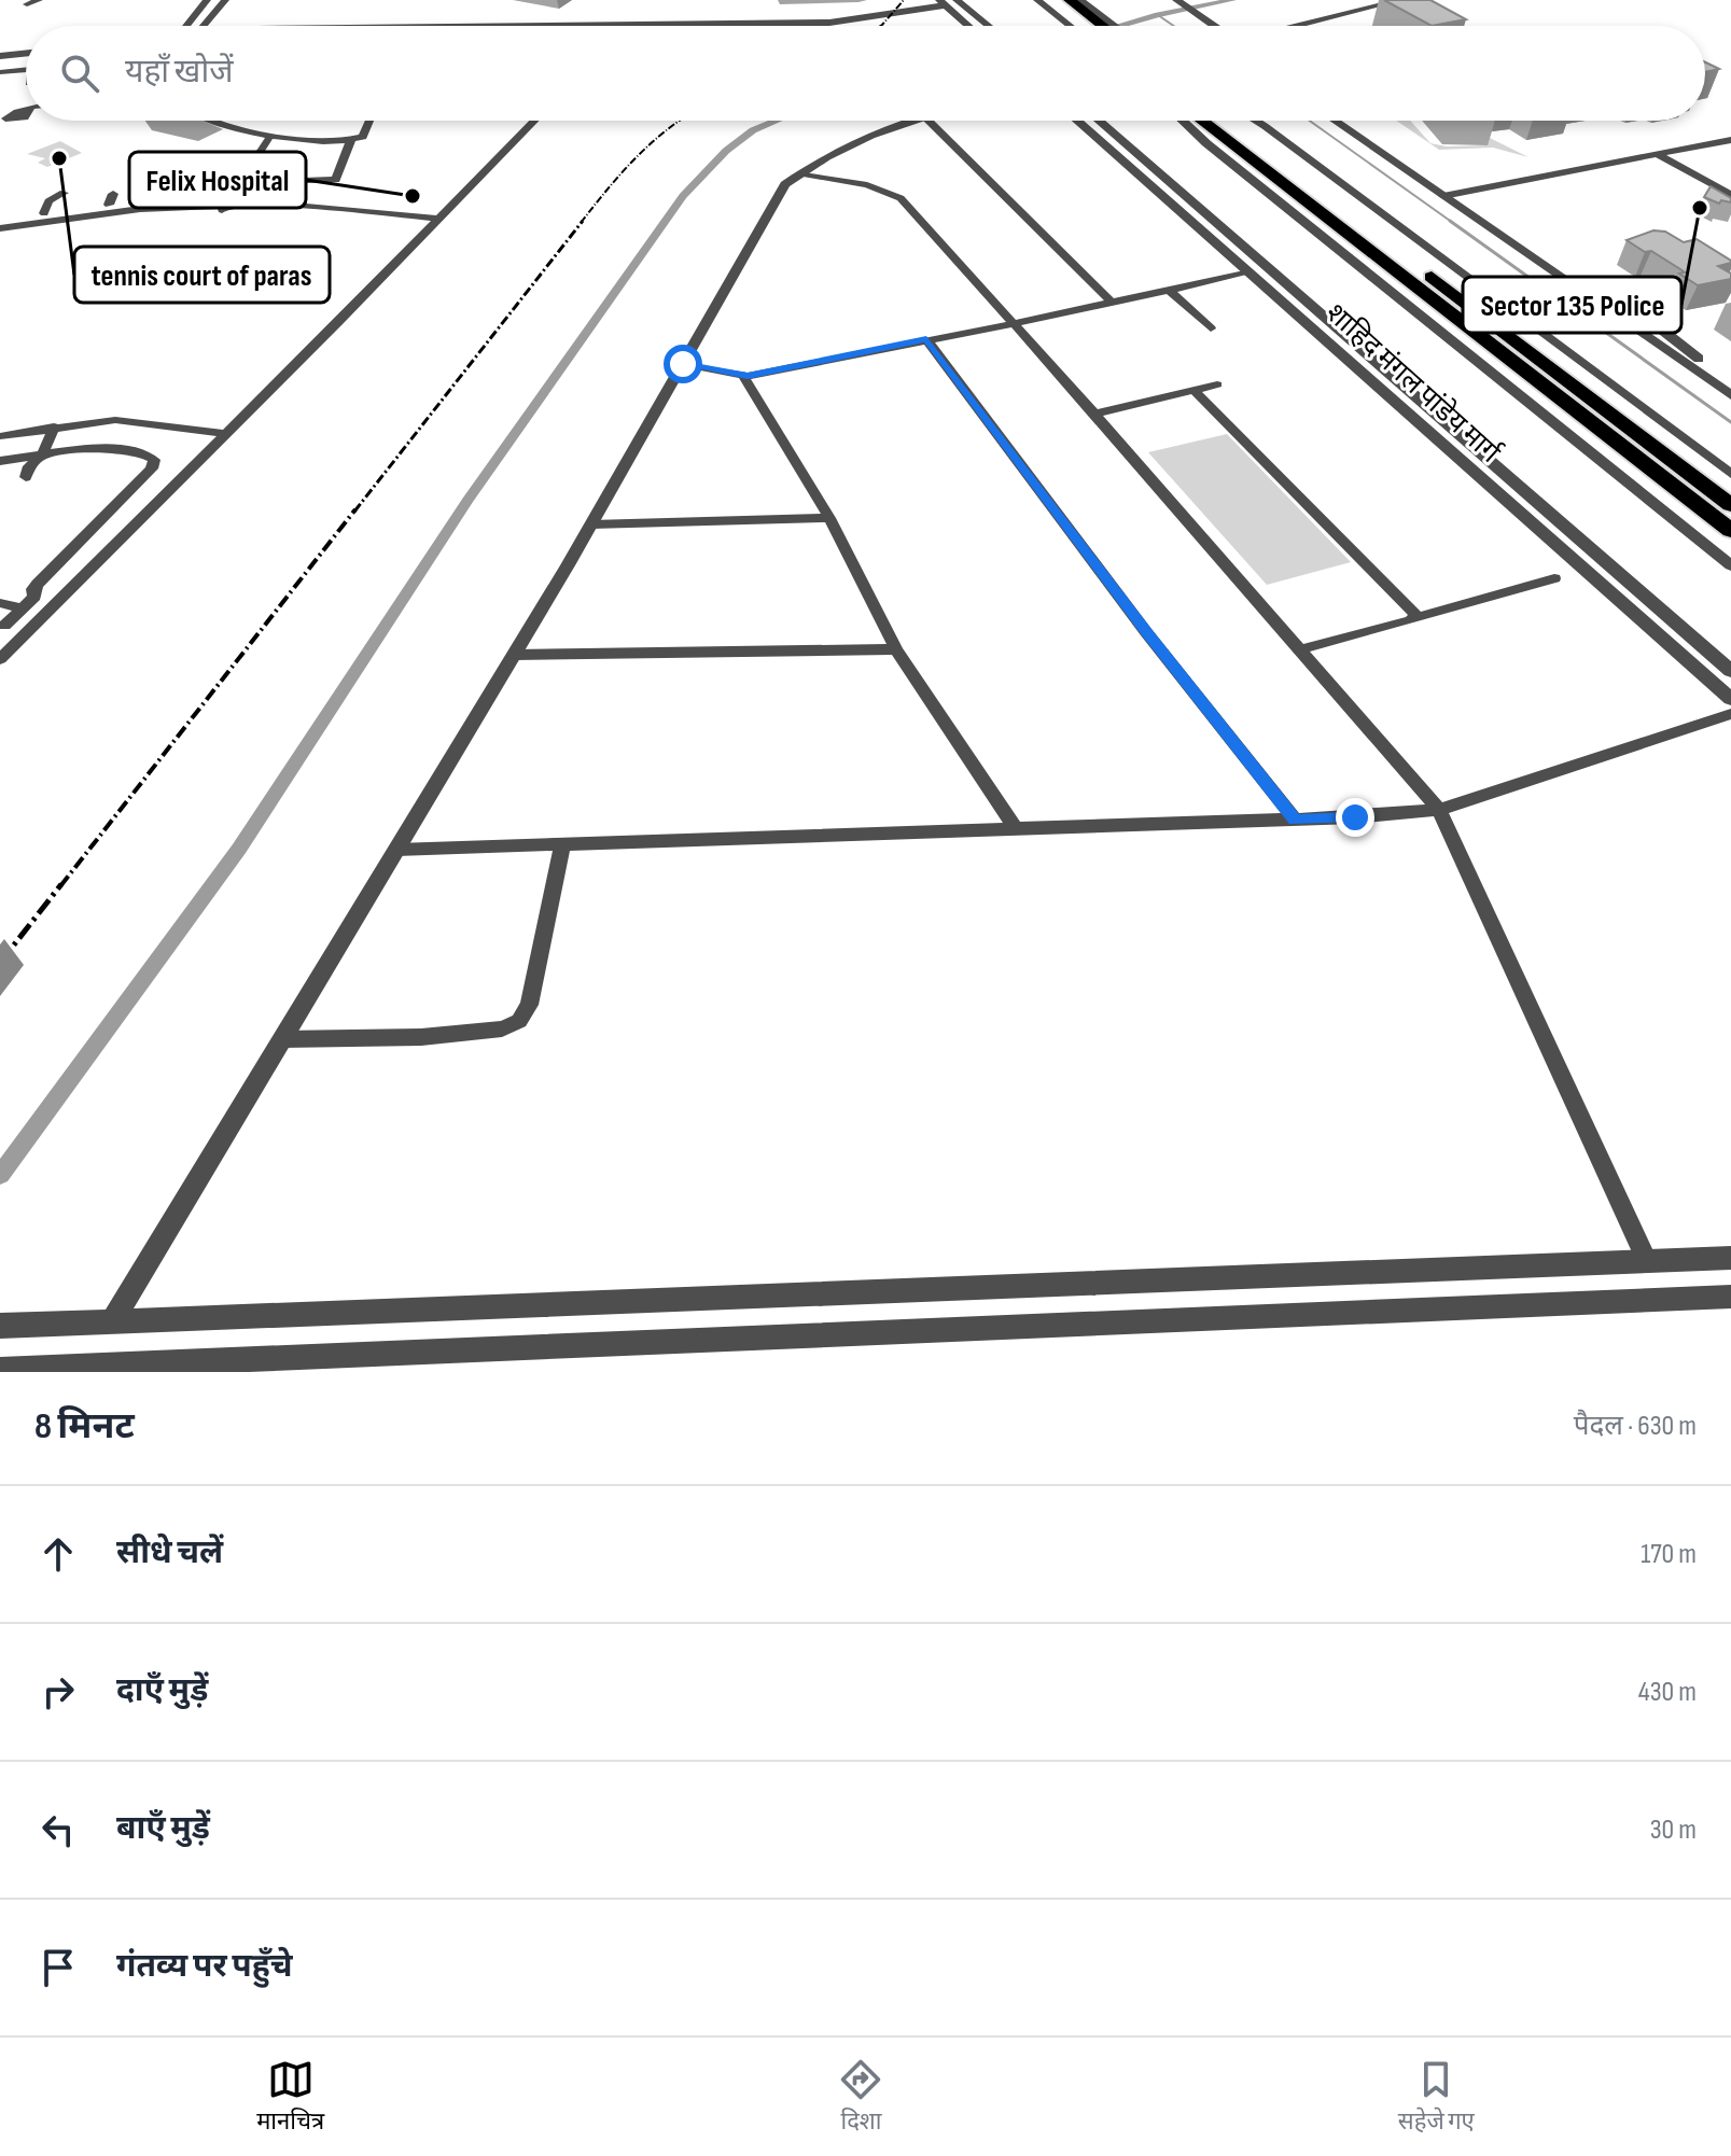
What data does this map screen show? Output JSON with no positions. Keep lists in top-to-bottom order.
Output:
{
  "streets": {
    "street": ["शाहिद मंगल पांडेय मार्ग"]
  },
  "places": ["tennis court of paras", "Felix Hospital", "Sector 135 Police"],
  "page": {
    "search": "यहाँ खोजें",
    "heading": ["8 मिनट", "पैदल · 630 m"],
    "list": [
      ["सीधे चलें", "170 m"],
      ["दाएँ मुड़ें", "430 m"],
      ["बाएँ मुड़ें", "30 m"],
      "गंतव्य पर पहुँचे"
    ],
    "nav": ["मानचित्र", "दिशा", "सहेजे गए"]
  }
}
